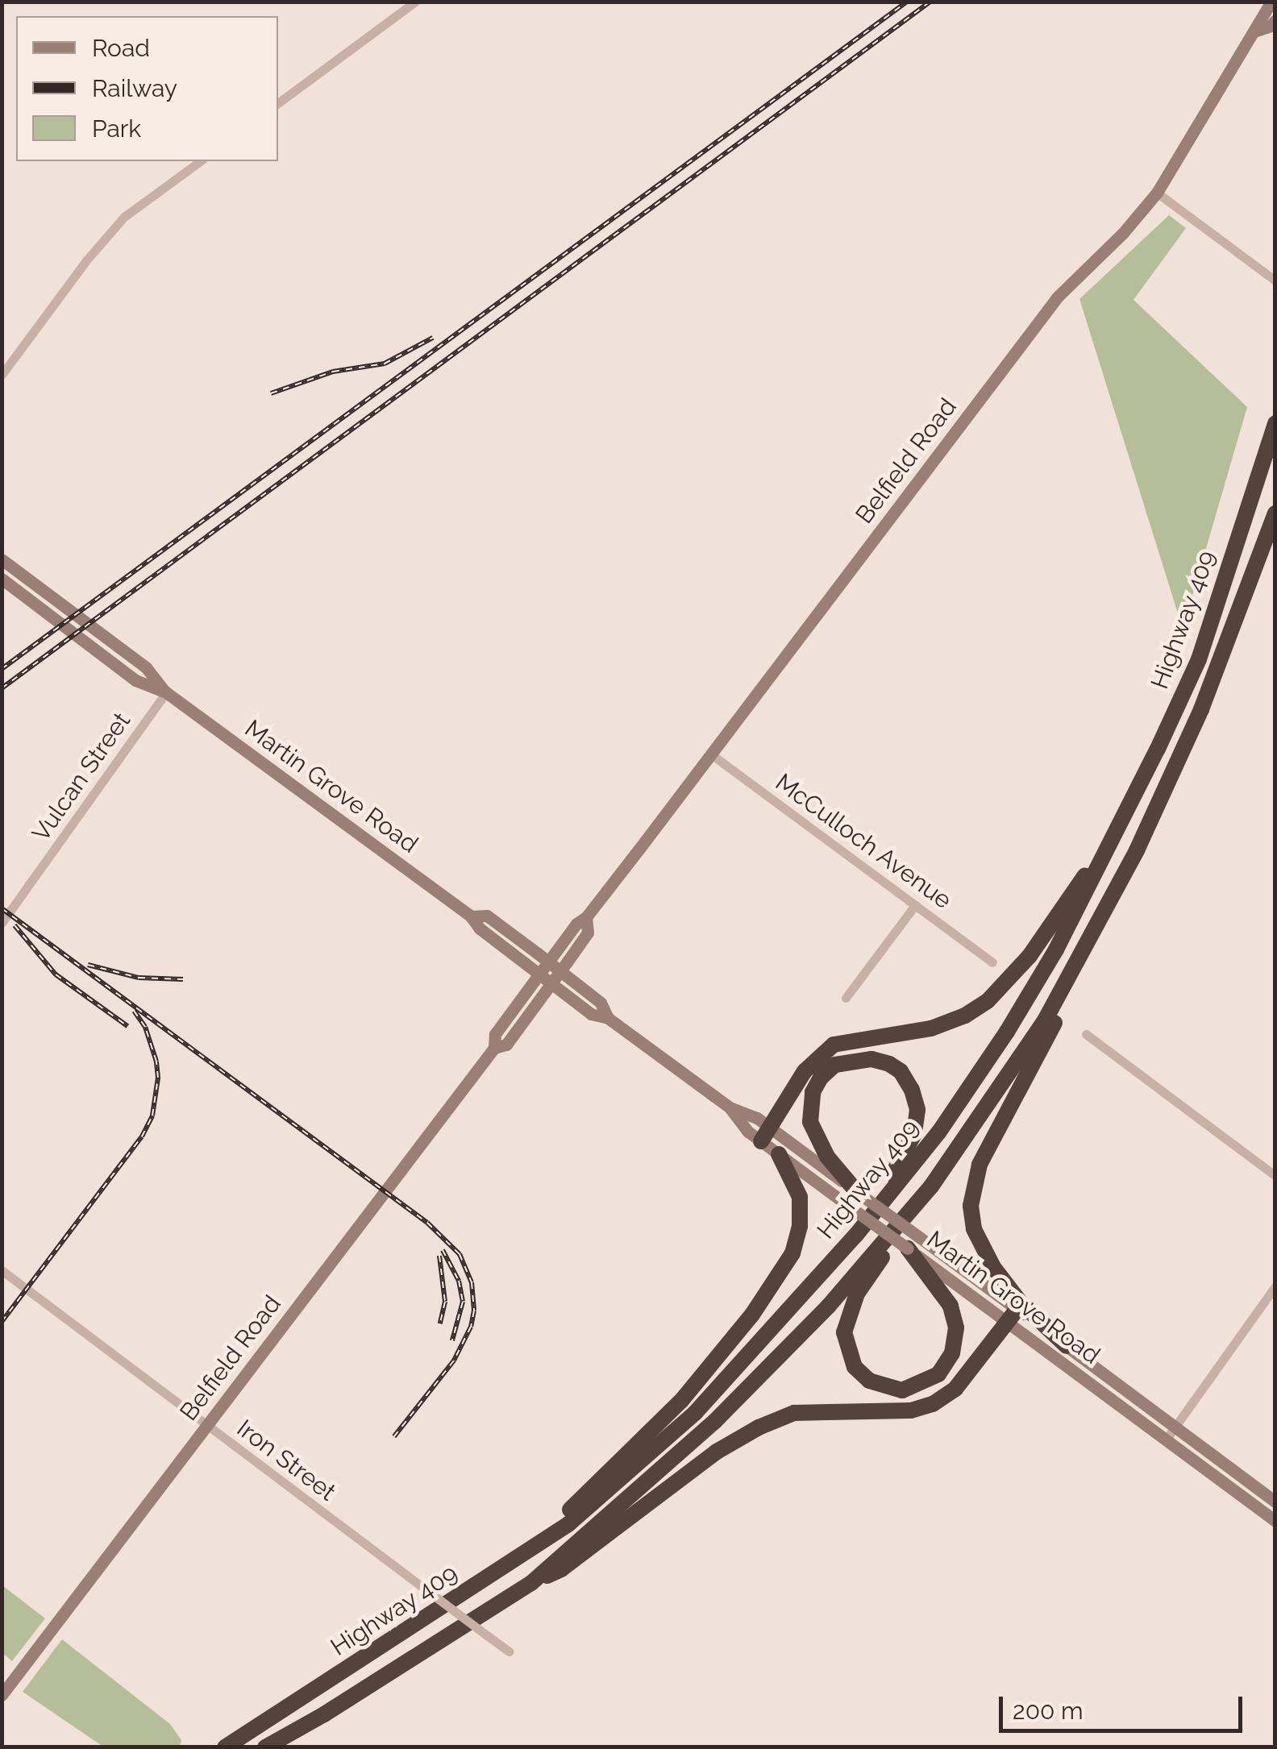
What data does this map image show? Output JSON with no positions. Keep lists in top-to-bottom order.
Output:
{
  "streets": {
    "highway": ["Highway 409"],
    "main road": ["Belfield Road", "Martin Grove Road"],
    "street": ["Vulcan Street", "McCulloch Avenue", "Iron Street"]
  },
  "crossings": [
    ["Belfield Road", "Martin Grove Road"],
    ["Belfield Road", "McCulloch Avenue"],
    ["Belfield Road", "Iron Street"],
    ["Vulcan Street", "Martin Grove Road"]
  ],
  "legend": ["Road", "Railway", "Park"],
  "scale_bar": "200 m"
}
